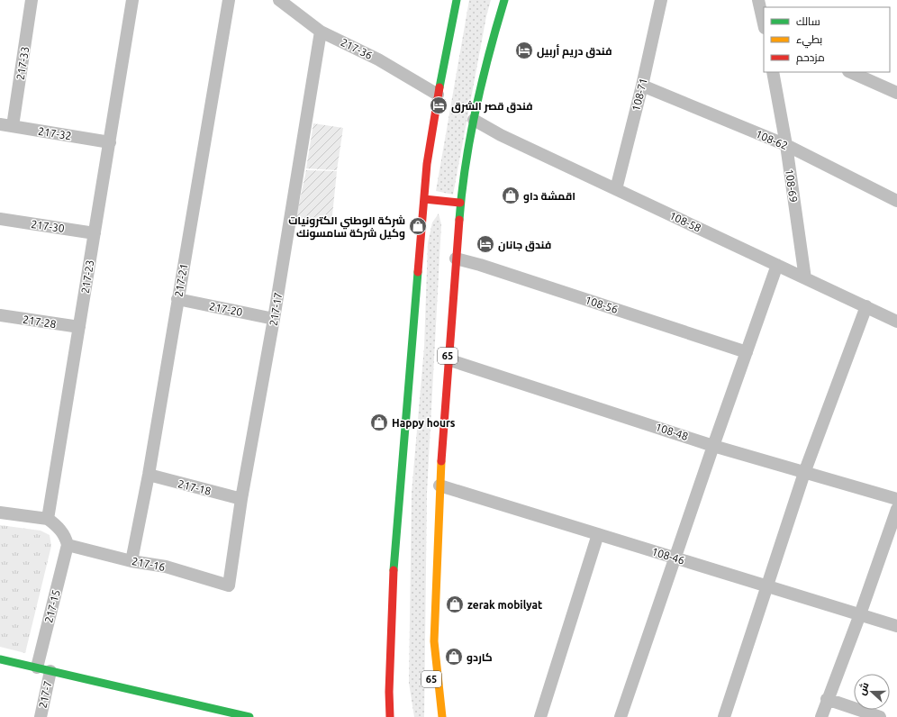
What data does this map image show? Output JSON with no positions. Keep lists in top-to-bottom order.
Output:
{
  "streets": {
    "main road": ["65"],
    "street": [
      "217-36",
      "217-33",
      "108-71",
      "217-32",
      "108-62",
      "108-69",
      "108-58",
      "217-30",
      "217-23",
      "217-21",
      "108-56",
      "217-20",
      "217-17",
      "217-28",
      "108-48",
      "217-18",
      "108-46",
      "217-16",
      "217-15",
      "217-7"
    ]
  },
  "crossings": [
    ["217-36", "217-17"],
    ["217-33", "217-32"],
    ["108-71", "108-62"],
    ["108-71", "108-58"],
    ["217-32", "217-23"],
    ["108-62", "108-69"],
    ["108-69", "108-58"],
    ["108-58", "65"],
    ["217-30", "217-23"],
    ["217-23", "217-28"],
    ["217-21", "217-20"],
    ["217-21", "217-18"],
    ["217-21", "217-16"],
    ["108-56", "65"],
    ["217-20", "217-17"],
    ["217-17", "217-18"],
    ["217-17", "217-16"],
    ["65", "108-48"],
    ["65", "108-46"],
    ["217-16", "217-15"]
  ],
  "places": {
    "hotel": ["فندق دريم أربيل", "فندق قصر الشرق", "فندق جانان"],
    "shop": [
      "اقمشة داو",
      "شركة الوطني الكترونيات وكيل شركة سامسونك",
      "Happy hours",
      "zerak mobilyat",
      "كاردو"
    ]
  },
  "legend": ["سالك", "بطيء", "مزدحم"],
  "north": "left"
}
